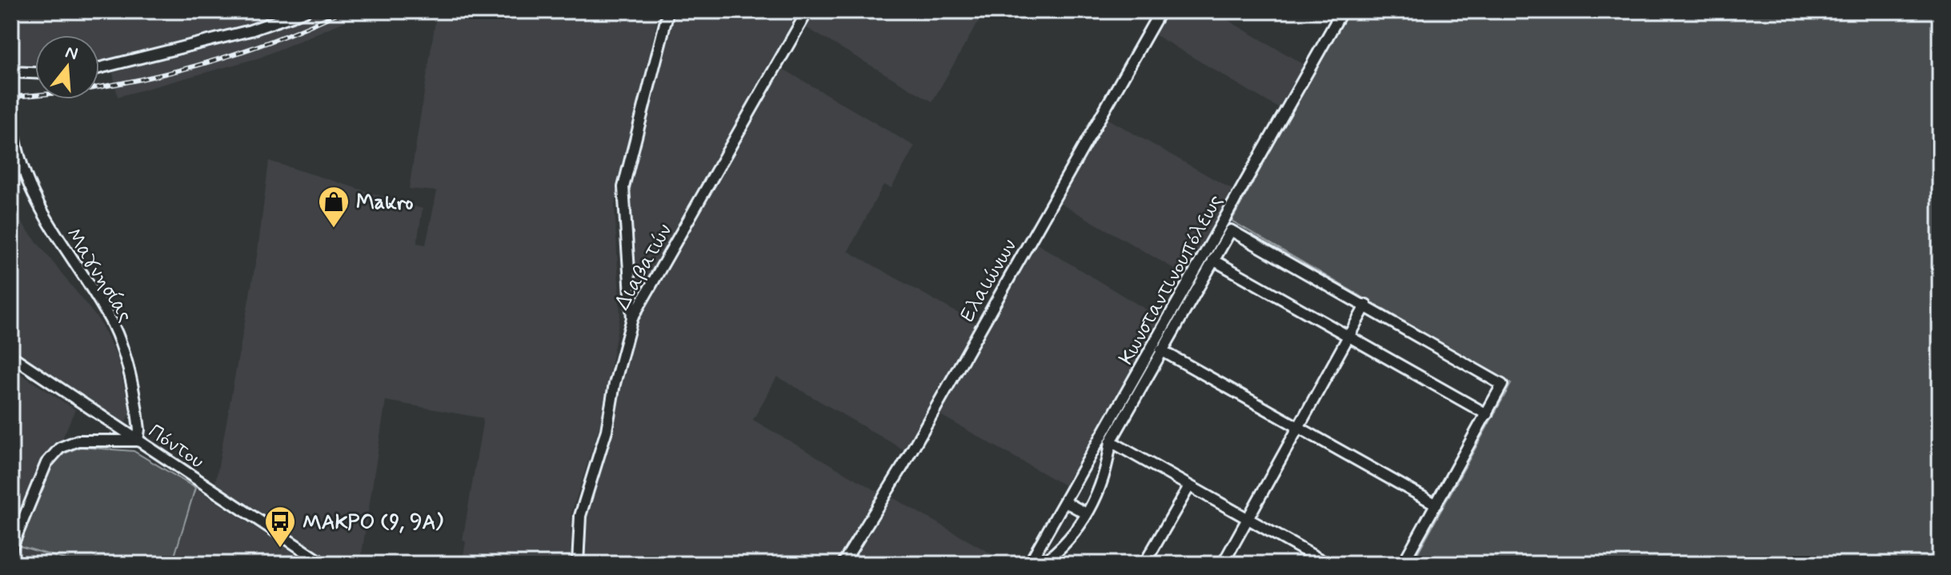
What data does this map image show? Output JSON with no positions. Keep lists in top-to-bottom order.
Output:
{
  "streets": {
    "street": [
      "Διαβατών",
      "Μαγνησίας",
      "Κωνσταντινουπόλεως",
      "Ελαιώνων",
      "Πόντου"
    ]
  },
  "crossings": [
    ["Μαγνησίας", "Πόντου"]
  ],
  "places": {
    "shop": ["Makro"],
    "bus stop": ["ΜΑΚΡΟ (9, 9Α)"]
  },
  "north": "top"
}
